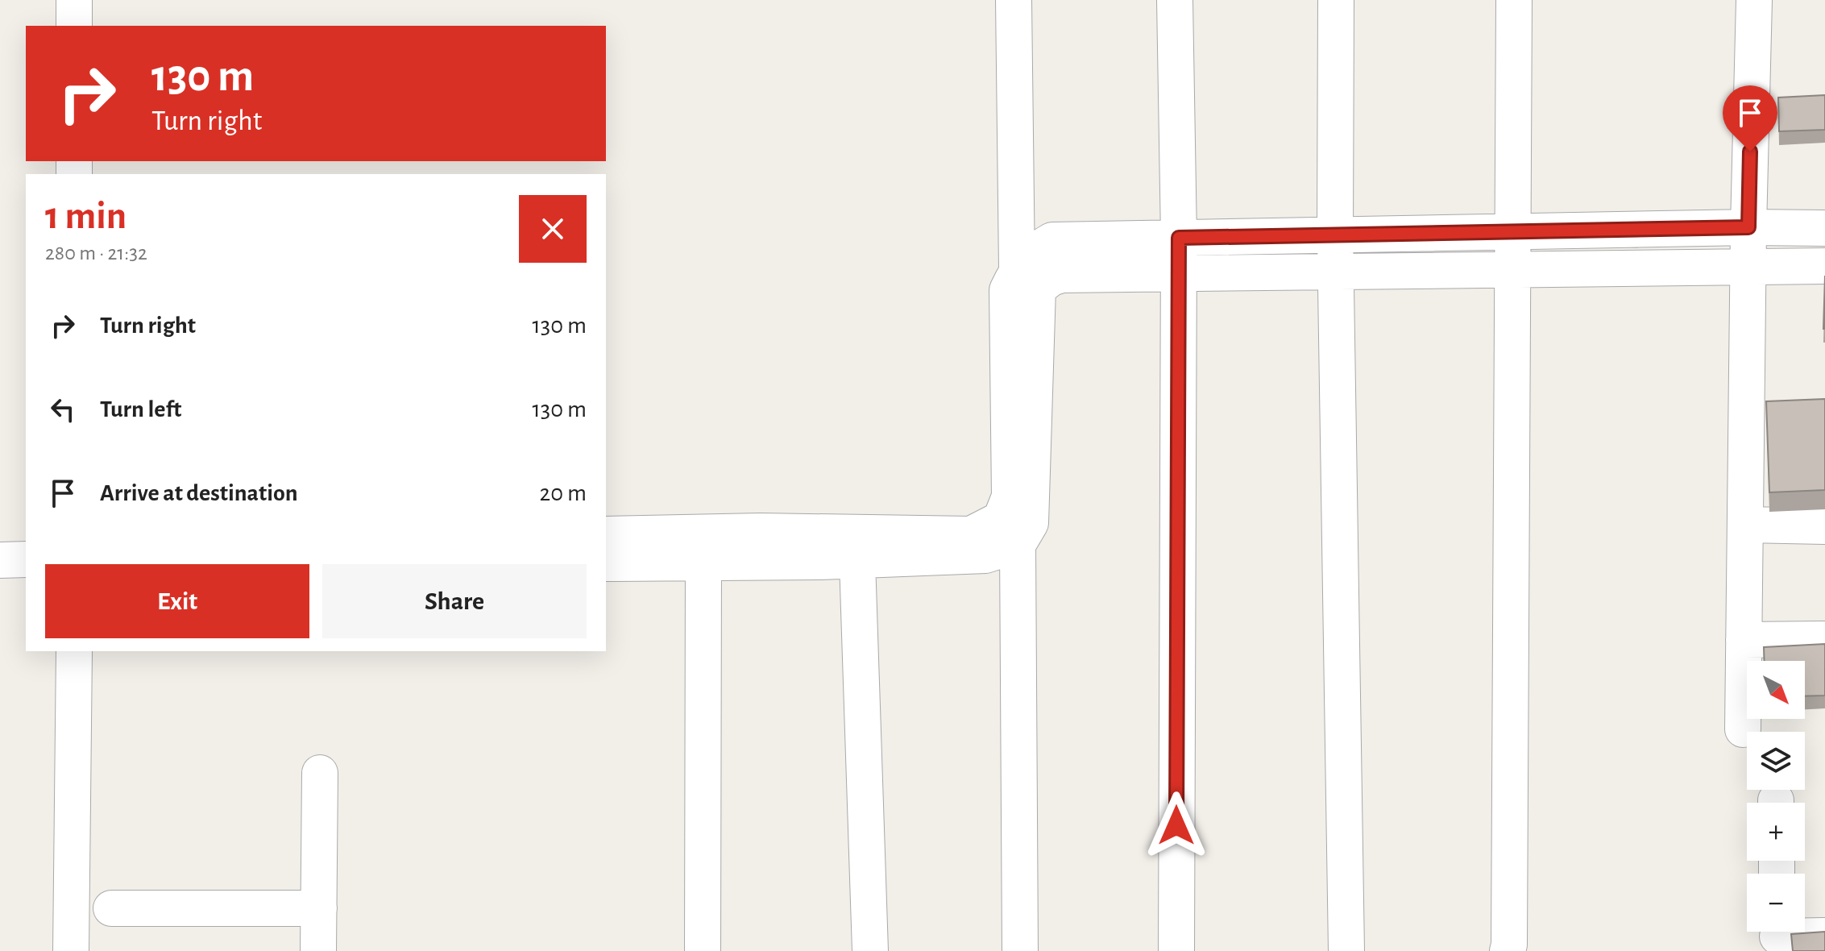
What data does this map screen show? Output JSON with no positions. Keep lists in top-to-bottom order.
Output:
{
  "north": "bottom right",
  "page": {
    "turn": ["130 m", "Turn right"],
    "heading": ["1 min", "280 m · 21:32"],
    "list": [
      {
        "name": "Turn right",
        "value": "130 m"
      },
      {
        "name": "Turn left",
        "value": "130 m"
      },
      {
        "name": "Arrive at destination",
        "value": "20 m"
      }
    ],
    "buttons": ["Exit", "Share"],
    "map_buttons": ["+", "−"]
  }
}
